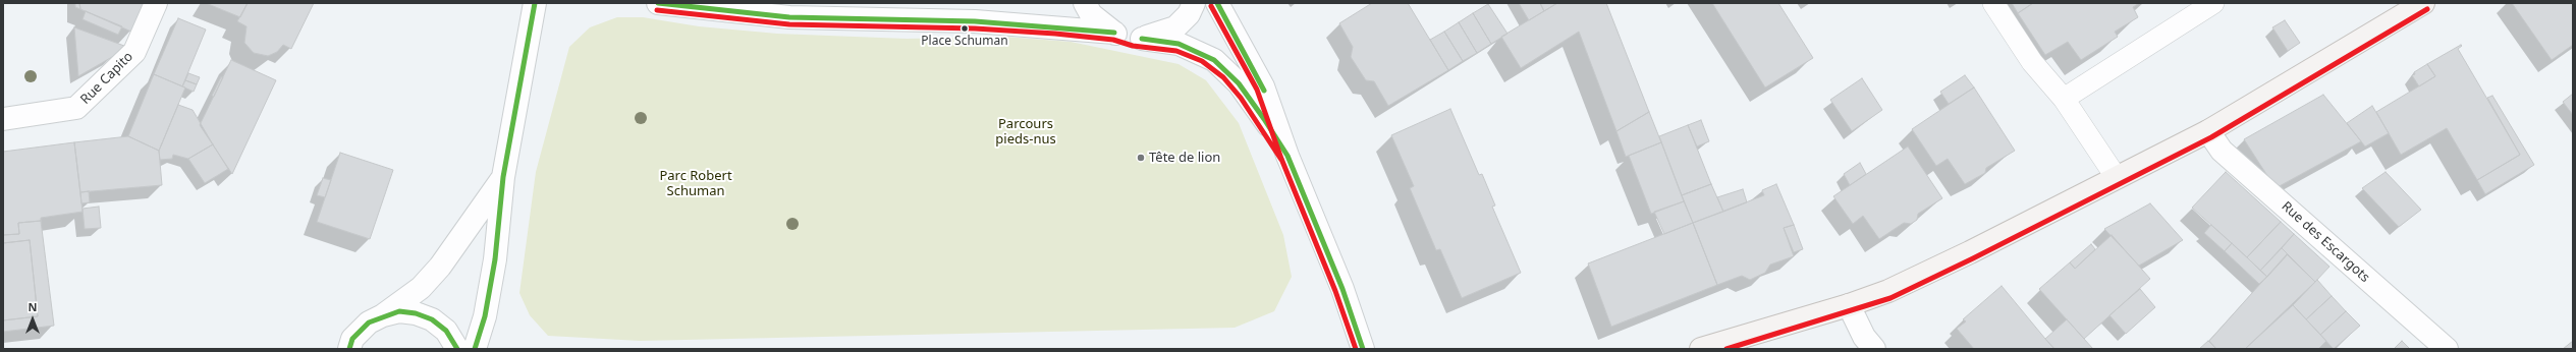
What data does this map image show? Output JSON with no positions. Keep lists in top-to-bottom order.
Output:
{
  "streets": {
    "street": ["Rue Capito", "Rue des Escargots"]
  },
  "parks": ["Parcours pieds-nus", "Parc Robert Schuman"],
  "places": ["Place Schuman", "Tête de lion"],
  "north": "top"
}
